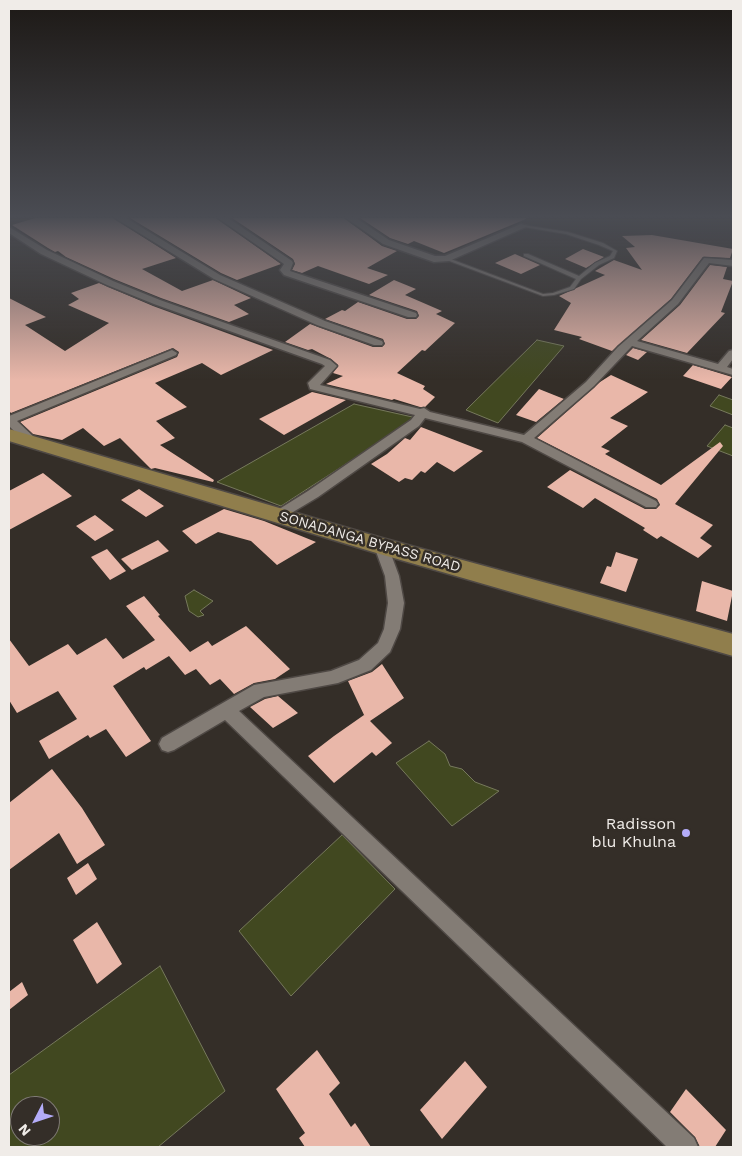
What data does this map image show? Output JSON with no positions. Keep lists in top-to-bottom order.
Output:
{
  "streets": {
    "main road": ["SONADANGA BYPASS ROAD"]
  },
  "places": ["Radisson blu Khulna"],
  "north": "bottom left"
}
